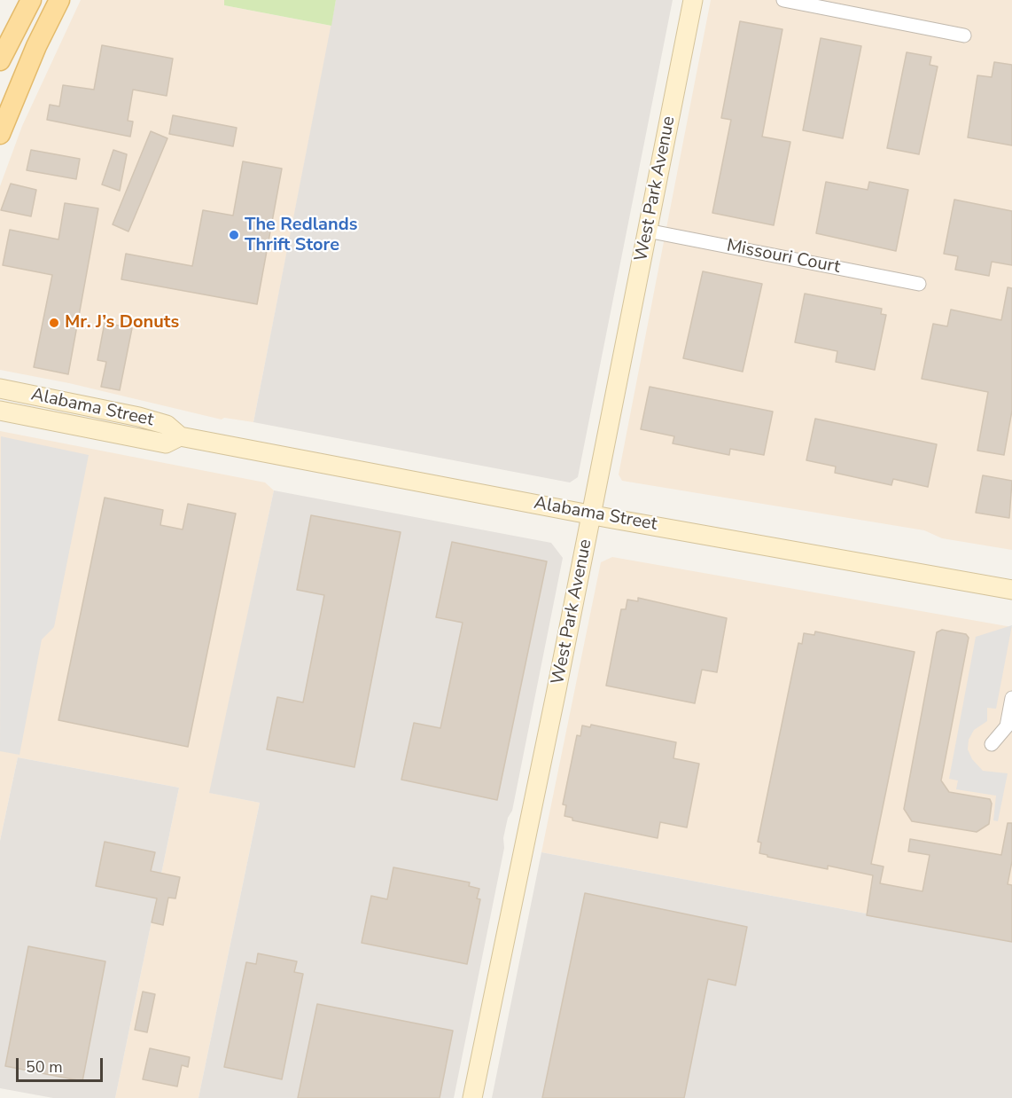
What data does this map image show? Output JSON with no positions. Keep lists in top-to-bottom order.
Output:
{
  "streets": {
    "main road": ["West Park Avenue", "Alabama Street"],
    "street": ["Missouri Court"]
  },
  "crossings": [
    ["West Park Avenue", "Missouri Court"],
    ["West Park Avenue", "Alabama Street"]
  ],
  "places": ["The Redlands Thrift Store", "Mr. J’s Donuts"],
  "scale_bar": "50 m"
}
